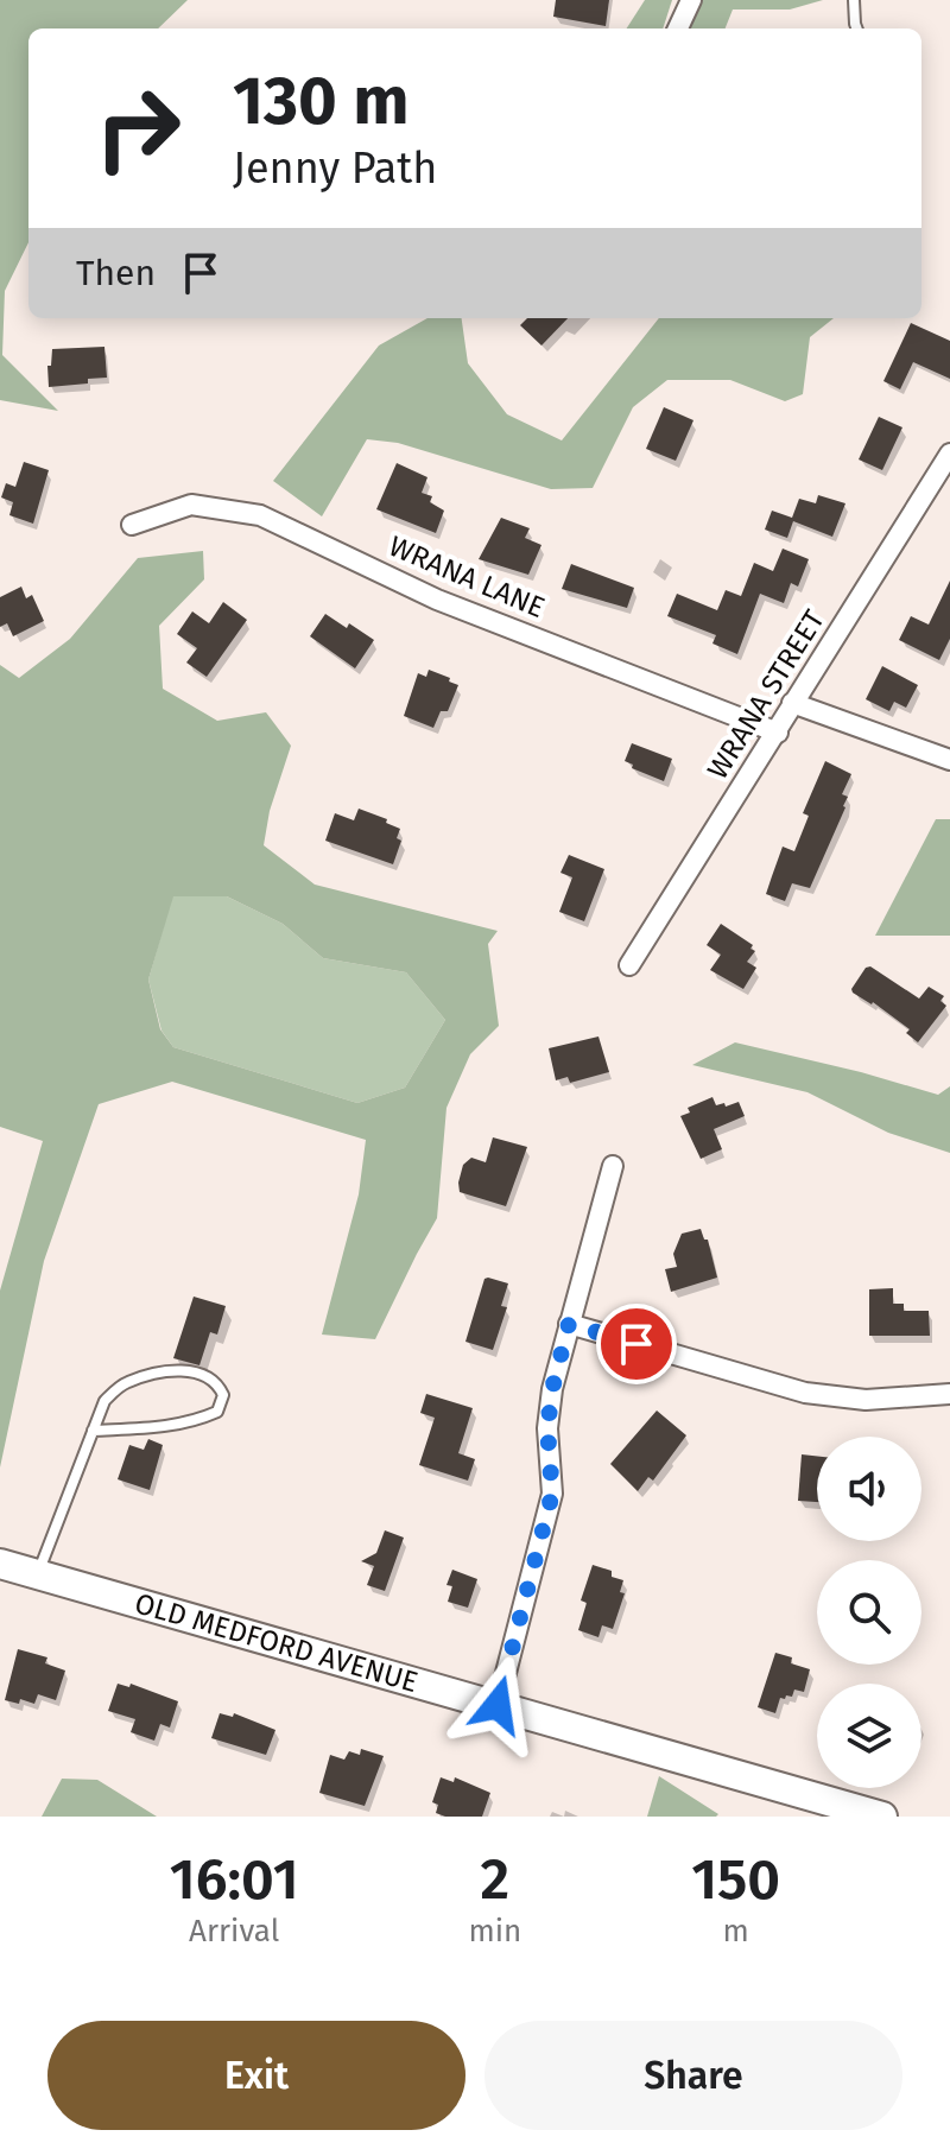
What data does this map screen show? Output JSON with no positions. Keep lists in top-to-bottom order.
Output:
{
  "streets": {
    "street": ["WRANA LANE", "WRANA STREET", "OLD MEDFORD AVENUE"]
  },
  "crossings": [
    ["WRANA LANE", "WRANA STREET"]
  ],
  "page": {
    "turn": ["130 m", "Jenny Path"],
    "then": "Then",
    "eta": [
      "16:01",
      "Arrival",
      "2",
      "min",
      "150",
      "m"
    ],
    "buttons": ["Exit", "Share"]
  }
}
